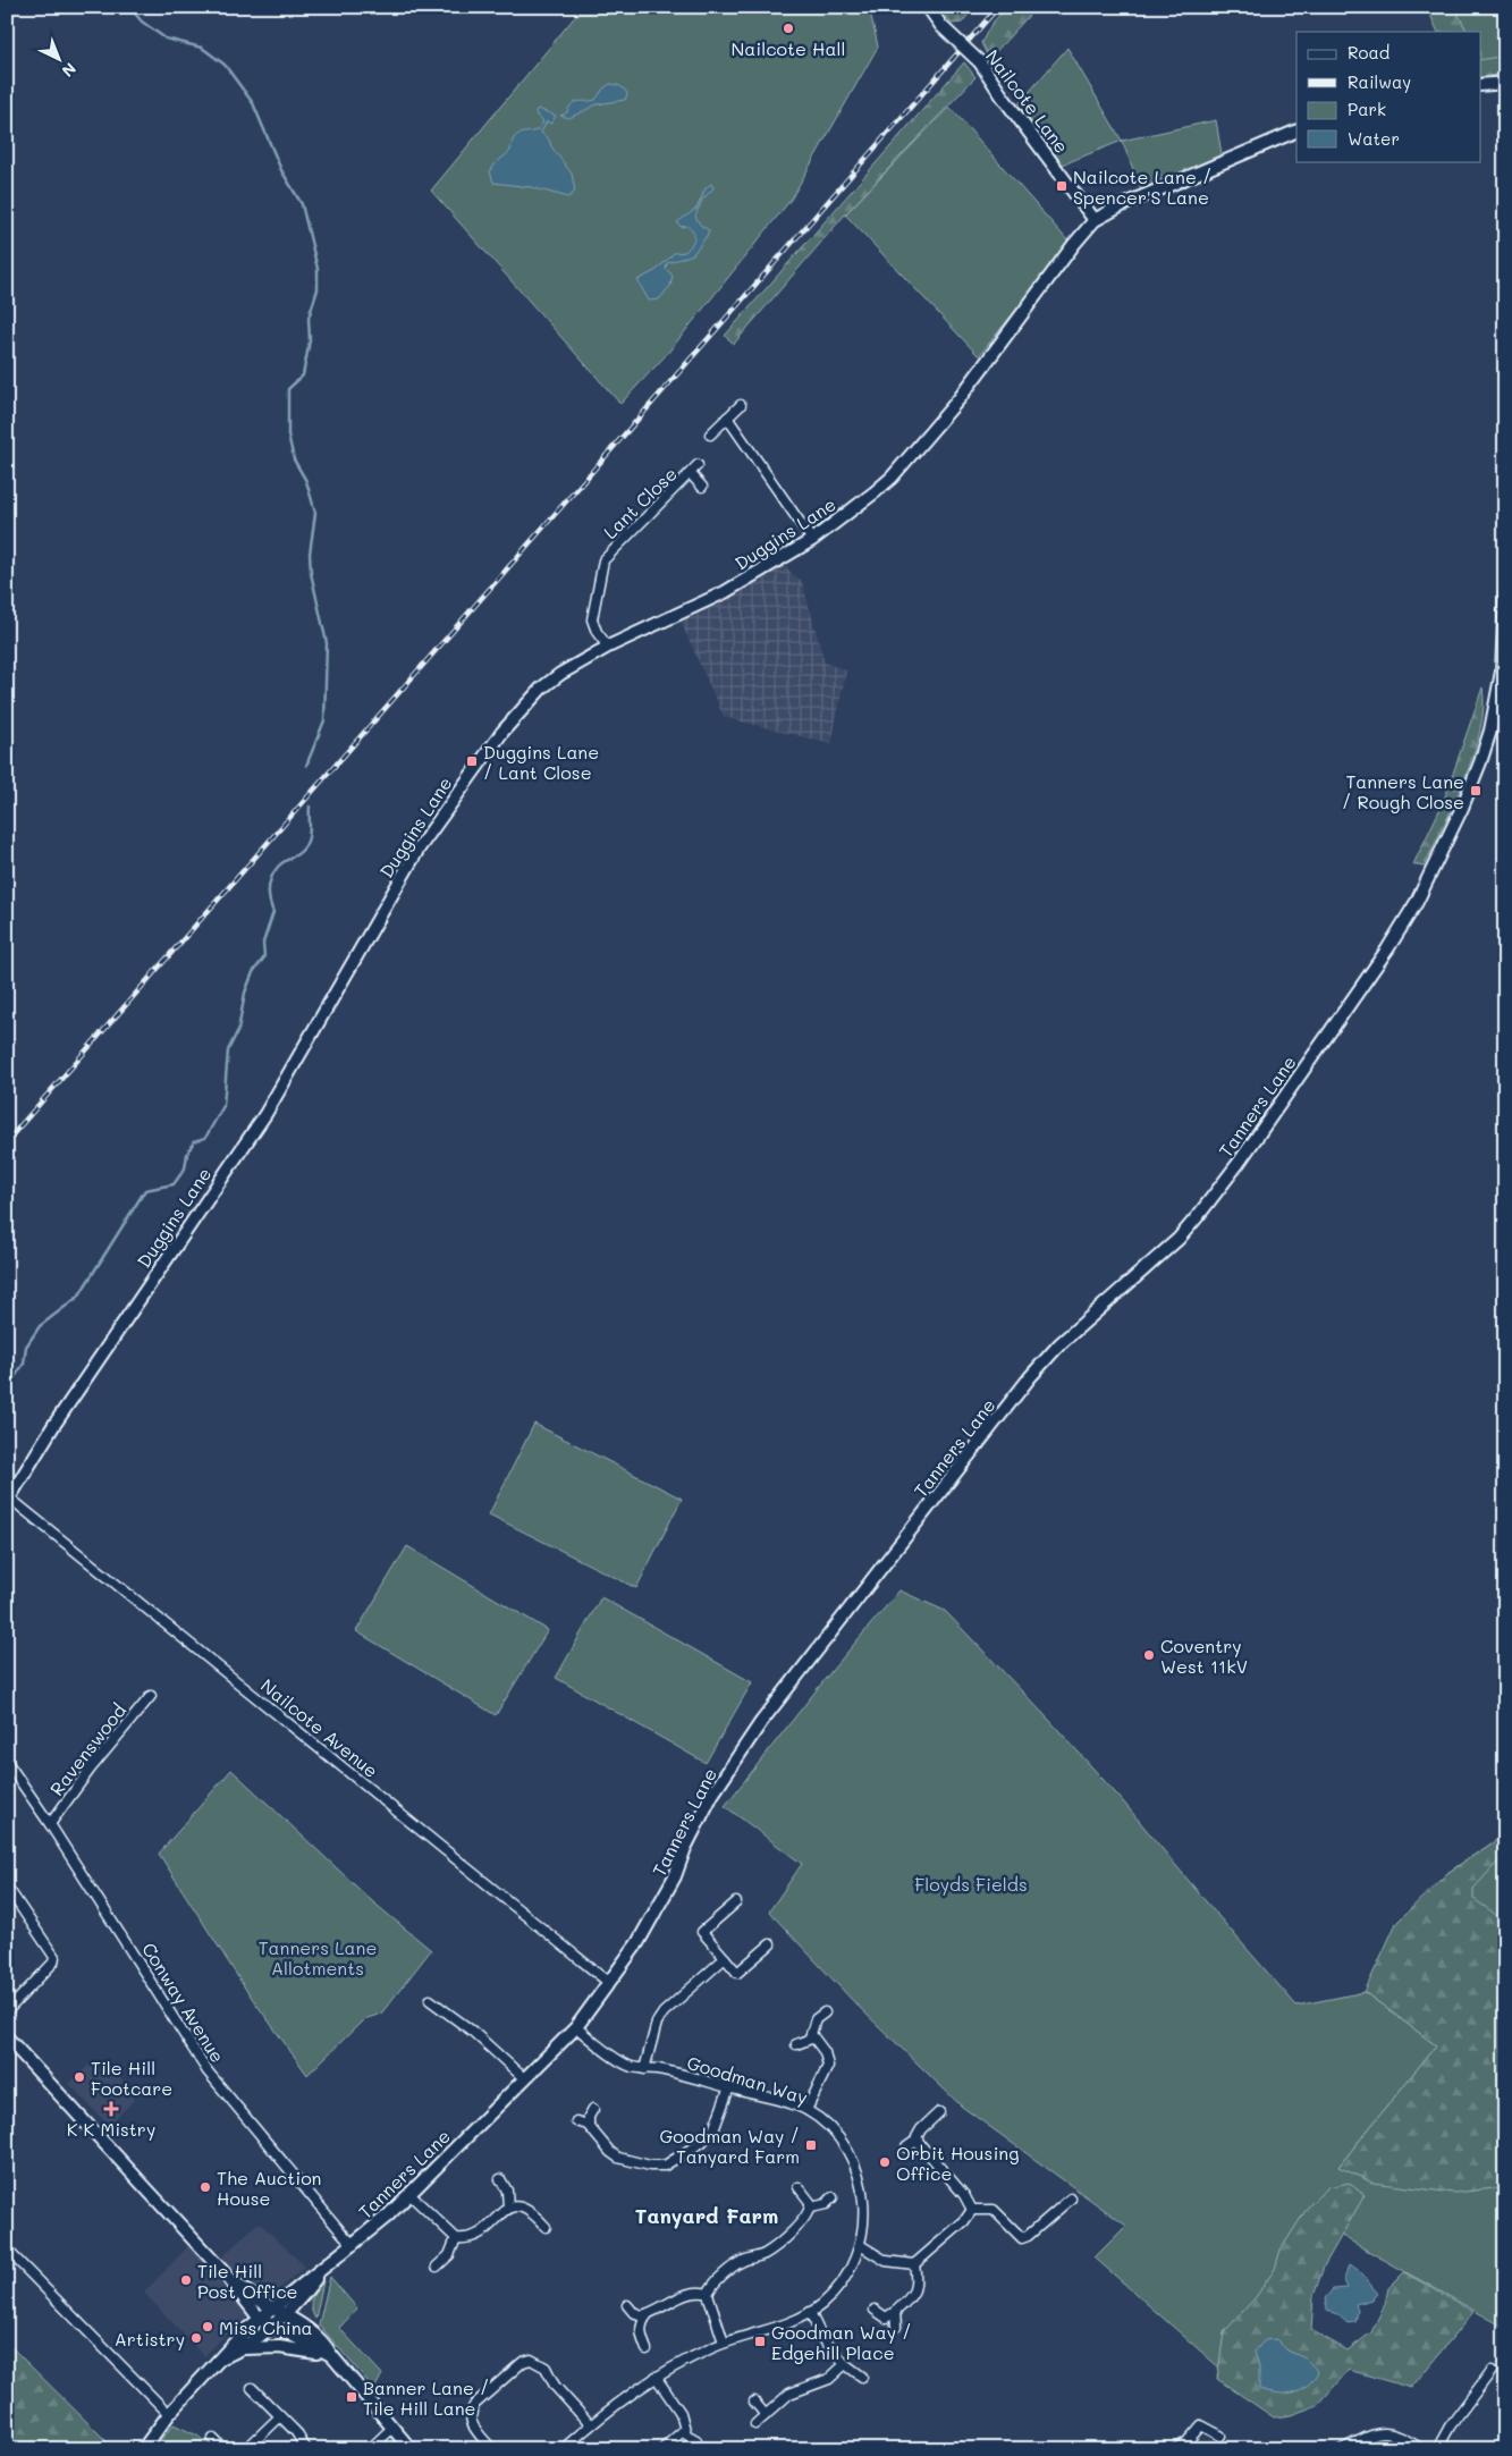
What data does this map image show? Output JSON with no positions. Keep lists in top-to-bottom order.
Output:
{
  "streets": {
    "main road": ["Nailcote Lane", "Duggins Lane", "Tanners Lane"],
    "street": [
      "Lant Close",
      "Nailcote Avenue",
      "Ravenswood",
      "Conway Avenue",
      "Goodman Way"
    ]
  },
  "crossings": [
    ["Nailcote Lane", "Duggins Lane"],
    ["Lant Close", "Duggins Lane"],
    ["Duggins Lane", "Nailcote Avenue"],
    ["Tanners Lane", "Nailcote Avenue"],
    ["Tanners Lane", "Conway Avenue"],
    ["Tanners Lane", "Goodman Way"],
    ["Ravenswood", "Conway Avenue"]
  ],
  "districts": ["Tanyard Farm"],
  "parks": ["Floyds Fields", "Tanners Lane Allotments"],
  "places": {
    "other": [
      "Nailcote Hall",
      "Coventry West 11kV",
      "Tile Hill Footcare",
      "Orbit Housing Office",
      "The Auction House",
      "Tile Hill Post Office",
      "Miss China",
      "Artistry"
    ],
    "transit": [
      "Nailcote Lane / Spencer'S Lane",
      "Duggins Lane / Lant Close",
      "Tanners Lane / Rough Close",
      "Goodman Way / Tanyard Farm",
      "Goodman Way / Edgehill Place",
      "Banner Lane / Tile Hill Lane"
    ],
    "health": ["K K Mistry"]
  },
  "legend": [
    "Road",
    "Railway",
    "Park",
    "Water"
  ],
  "north": "bottom right"
}
